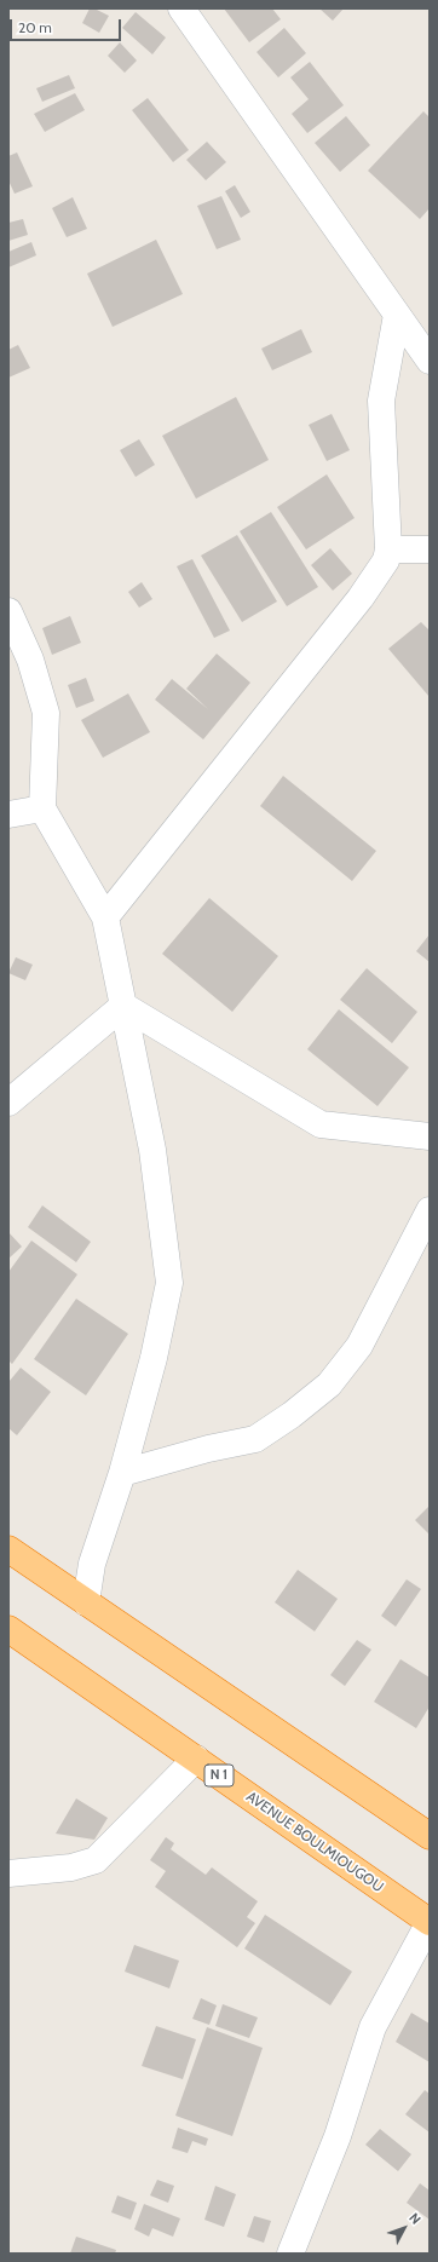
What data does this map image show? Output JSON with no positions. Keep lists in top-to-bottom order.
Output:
{
  "streets": {
    "highway": ["N 1", "AVENUE BOULMIOUGOU"]
  },
  "scale_bar": "20 m",
  "north": "top right"
}
